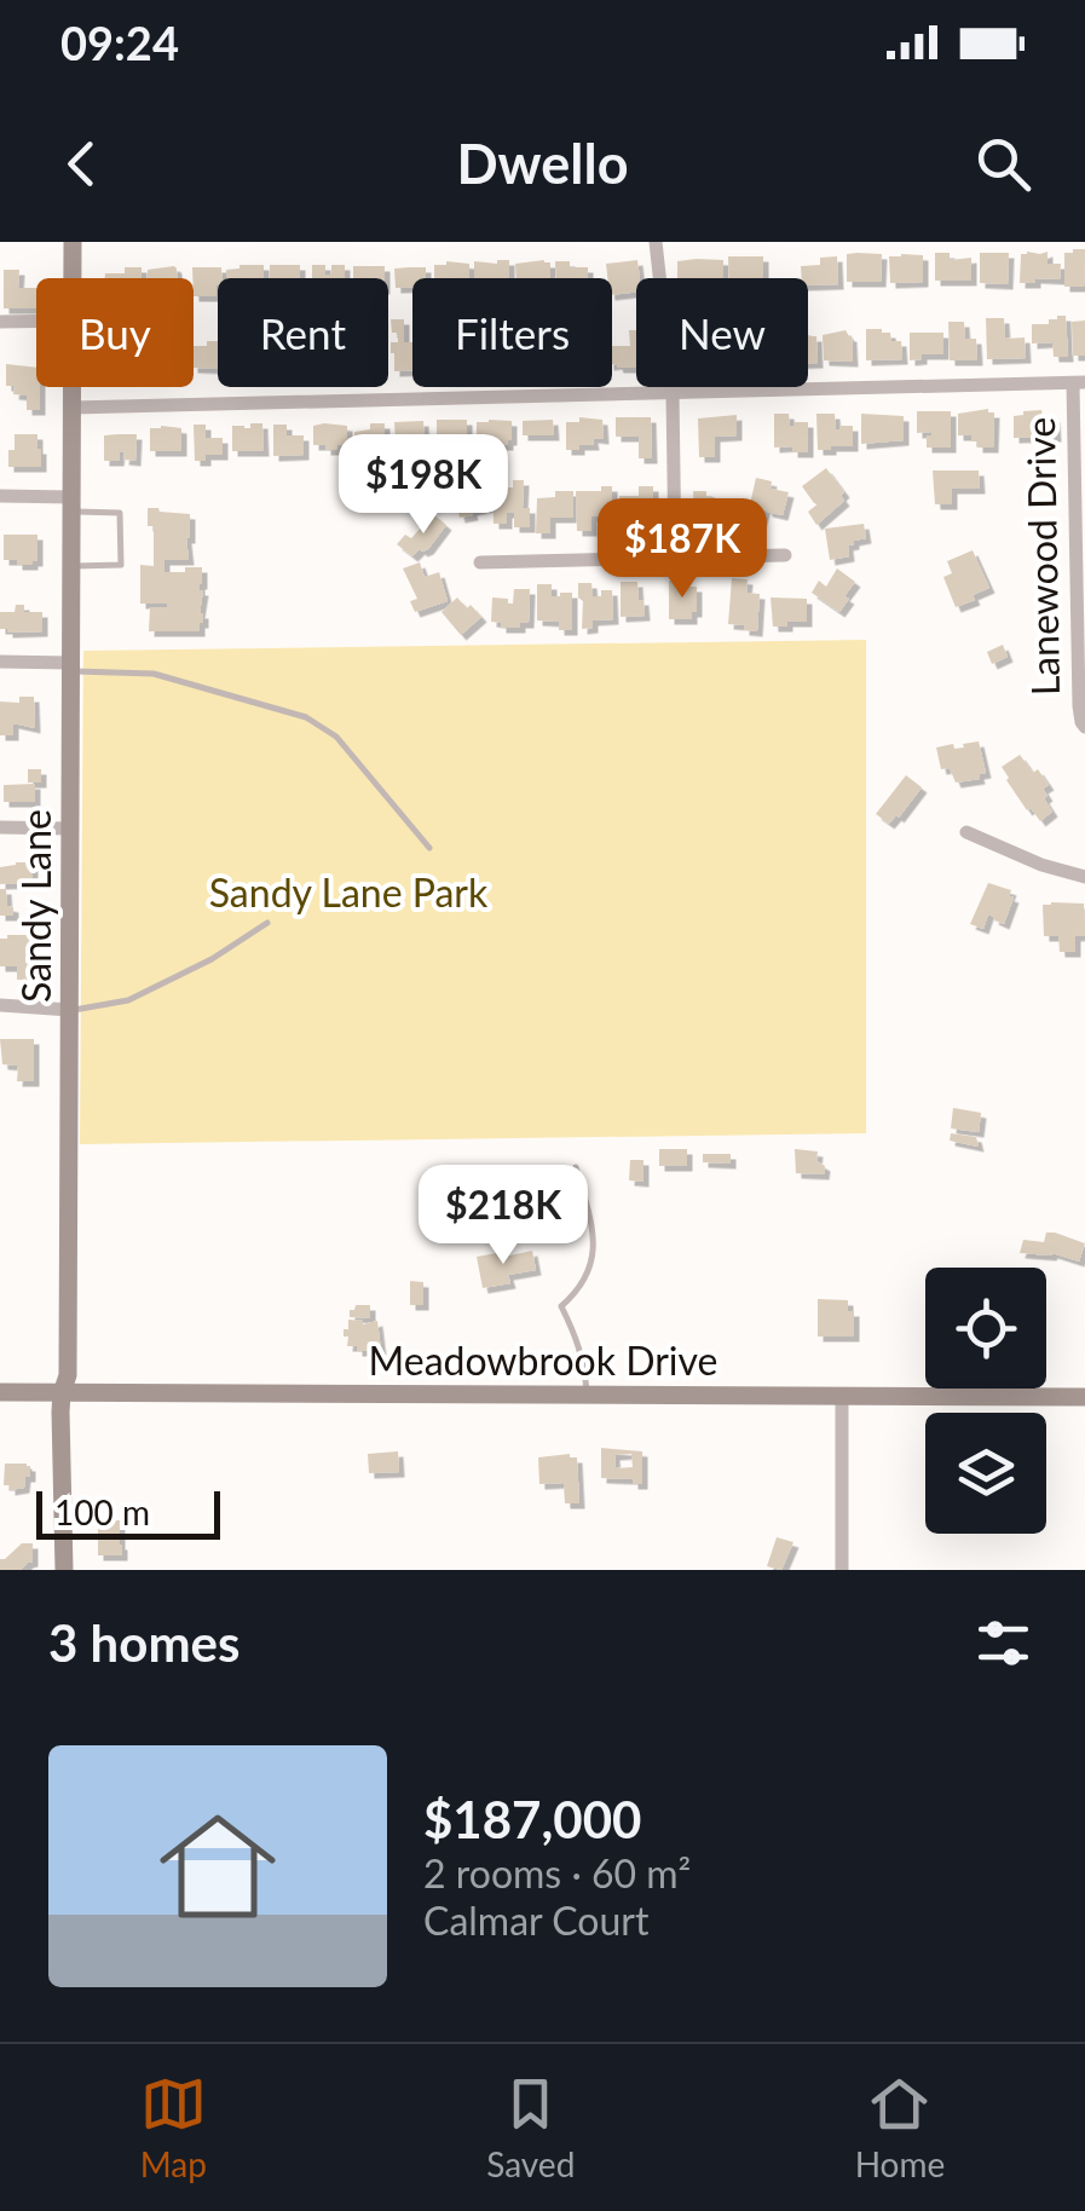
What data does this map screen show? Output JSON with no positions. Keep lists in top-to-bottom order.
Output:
{
  "streets": {
    "street": ["Lanewood Drive", "Sandy Lane", "Meadowbrook Drive"]
  },
  "crossings": [
    ["Sandy Lane", "Meadowbrook Drive"]
  ],
  "parks": ["Sandy Lane Park"],
  "scale_bar": "100 m",
  "page": {
    "status": "09:24",
    "header": "Dwello",
    "chip": [
      "Buy",
      "Rent",
      "Filters",
      "New"
    ],
    "price": ["$198K", "$187K", "$218K"],
    "scale": "100 m",
    "heading": "3 homes",
    "list": [
      {
        "name": "$187,000",
        "note": "2 rooms · 60 m² · Calmar Court"
      }
    ],
    "tabs": ["Map", "Saved", "Home"]
  }
}
